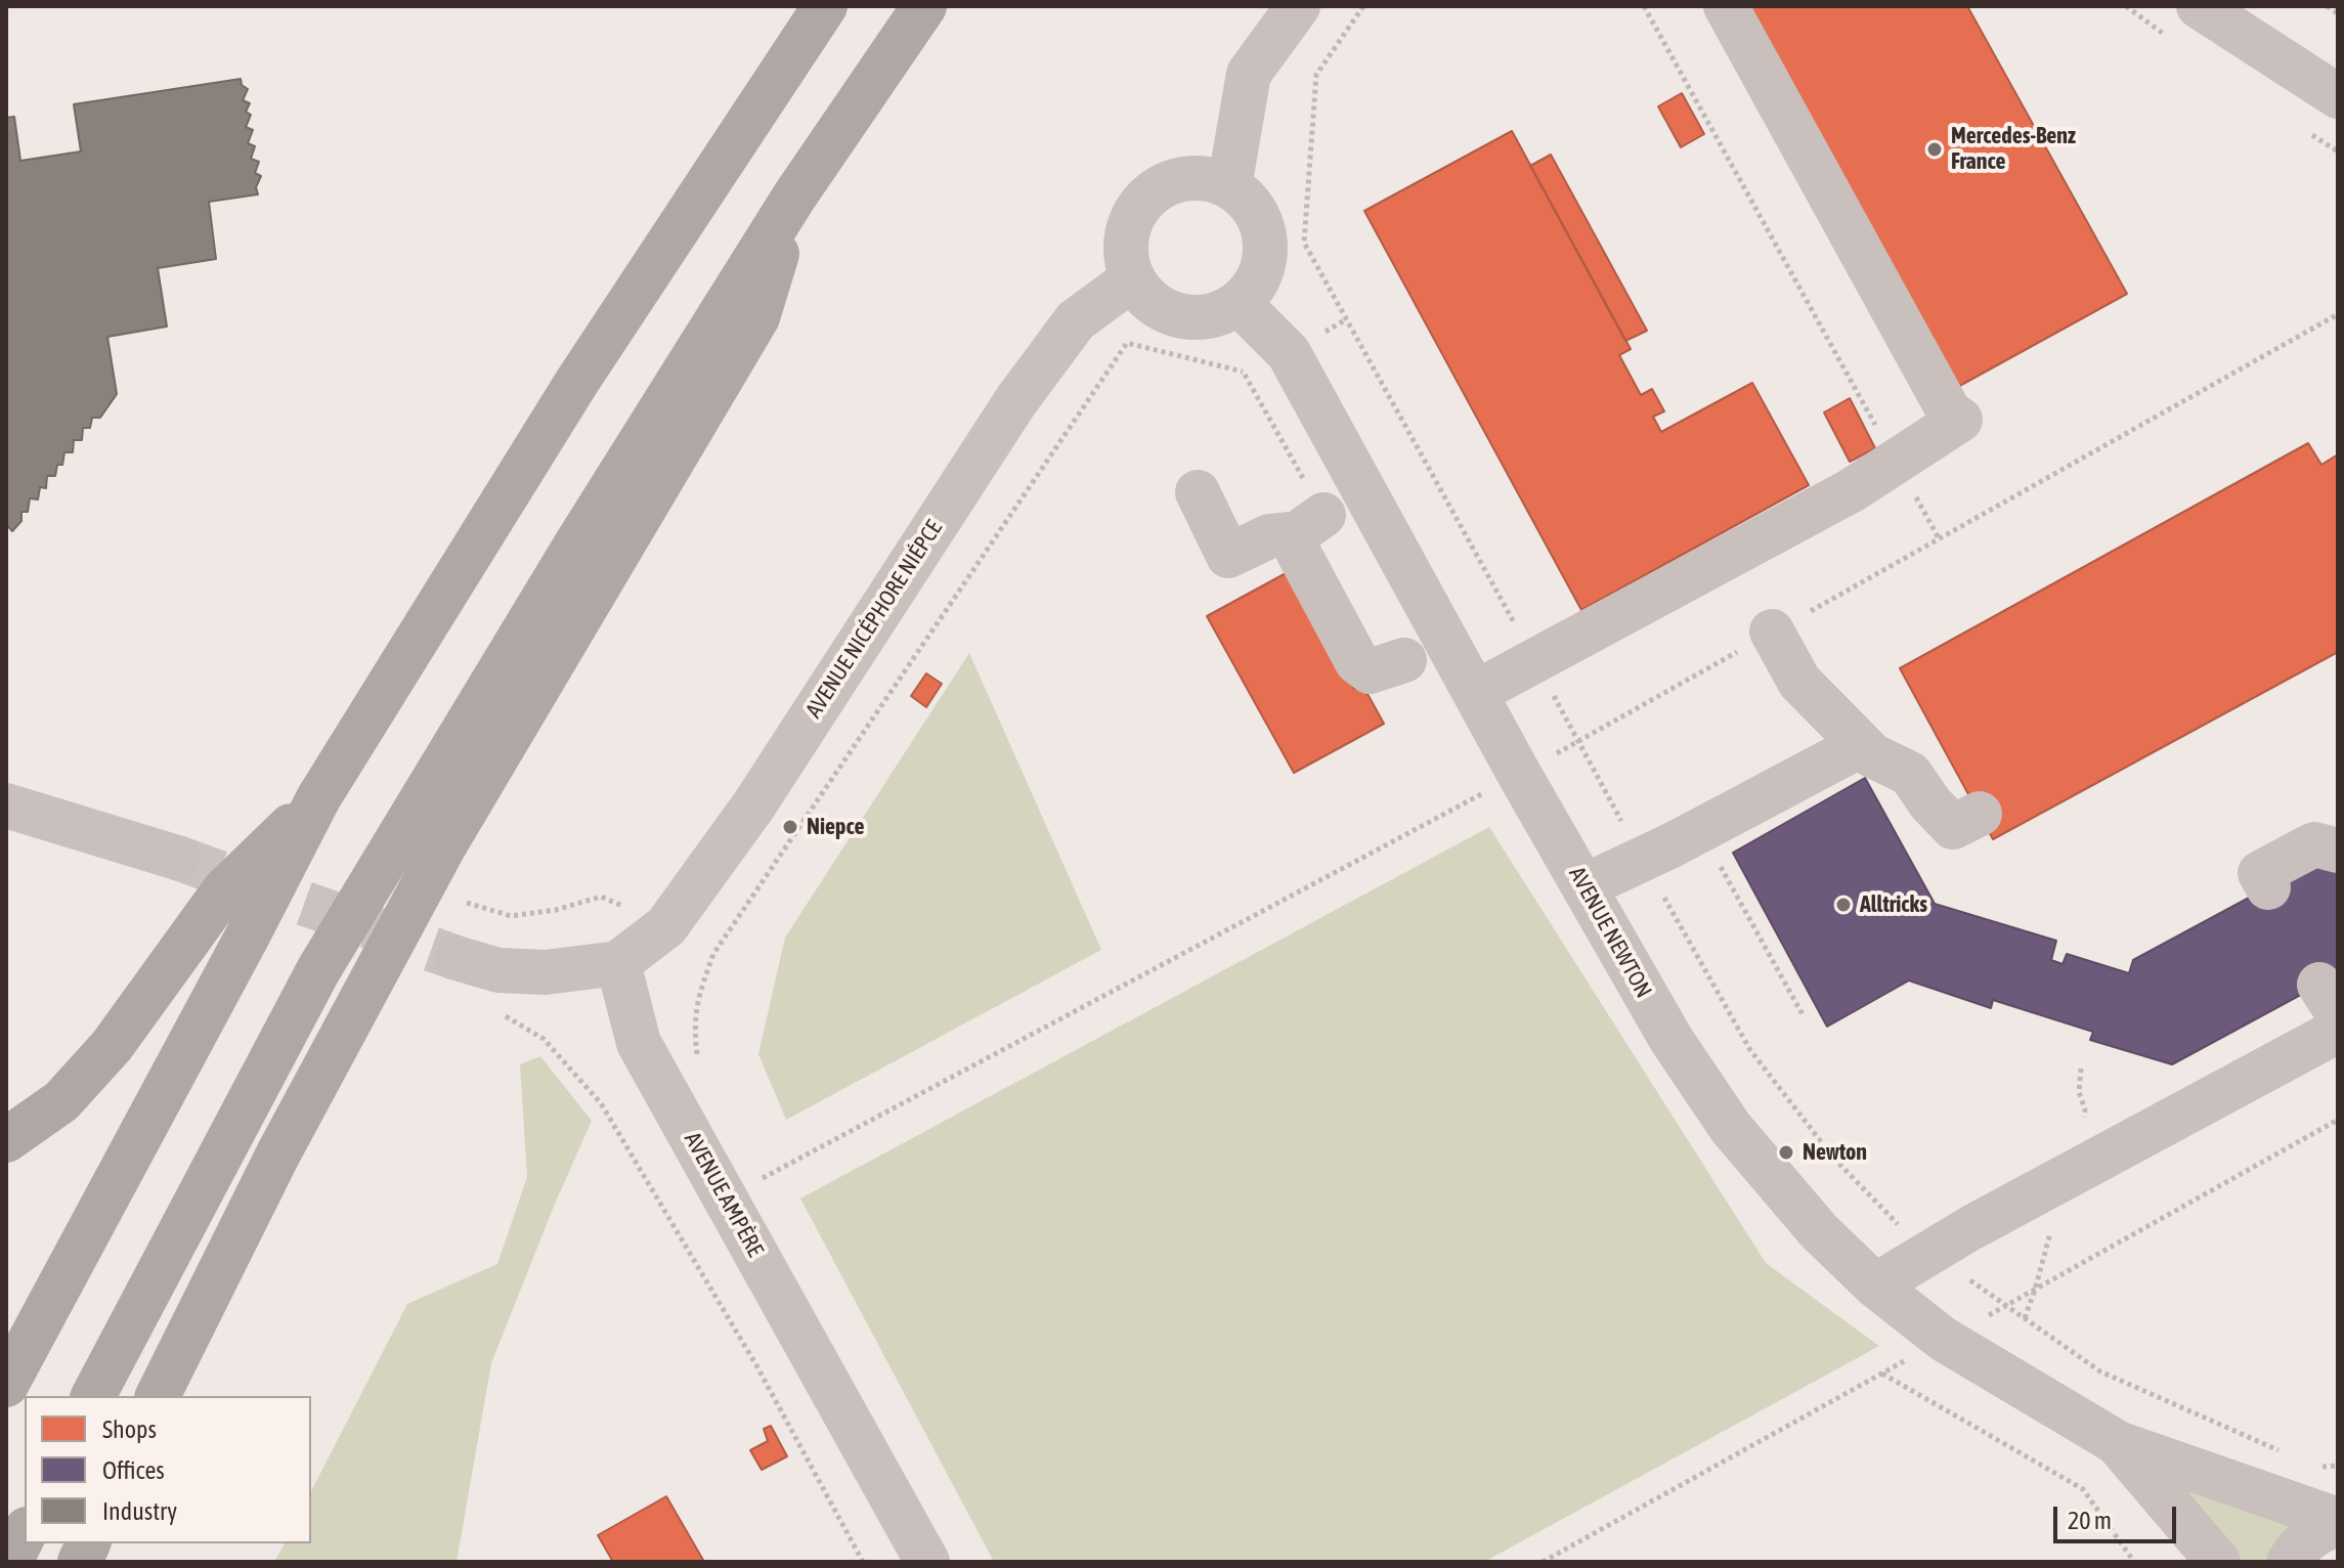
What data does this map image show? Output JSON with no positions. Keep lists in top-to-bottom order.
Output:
{
  "streets": {
    "street": ["AVENUE NICÉPHORE NIÉPCE", "AVENUE NEWTON", "AVENUE AMPÈRE"]
  },
  "crossings": [
    ["AVENUE NICÉPHORE NIÉPCE", "AVENUE NEWTON"],
    ["AVENUE NICÉPHORE NIÉPCE", "AVENUE AMPÈRE"]
  ],
  "places": [
    "Mercedes-Benz France",
    "Niepce",
    "Alltricks",
    "Newton"
  ],
  "legend": ["Shops", "Offices", "Industry"],
  "scale_bar": "20 m"
}
